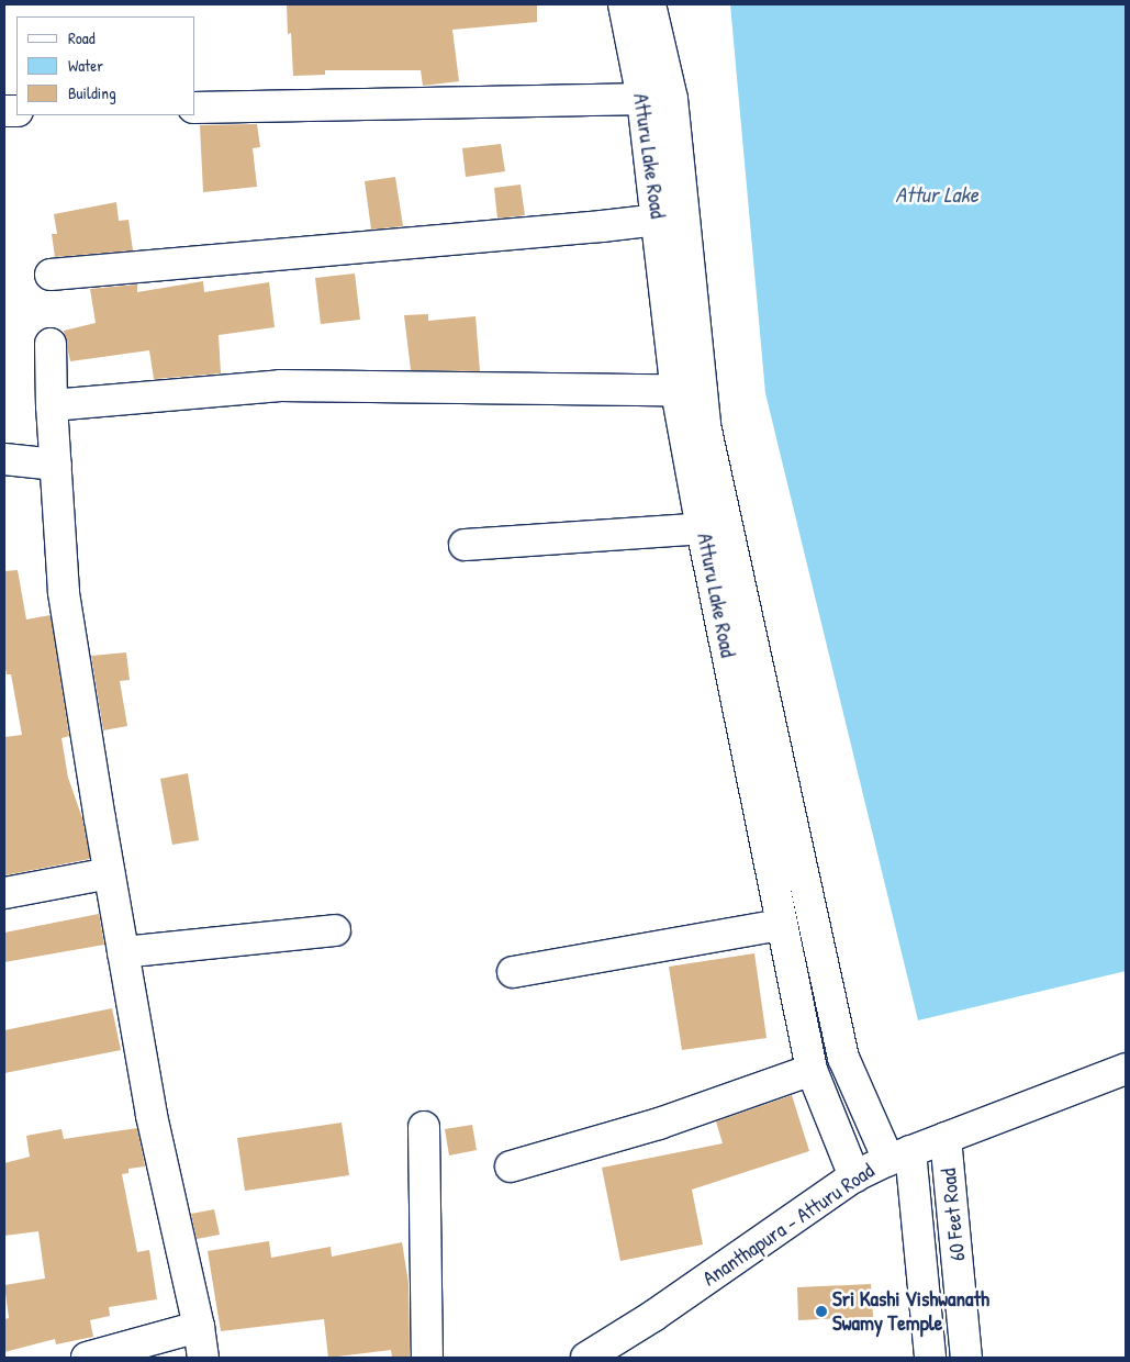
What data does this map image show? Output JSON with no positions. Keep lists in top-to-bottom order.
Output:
{
  "streets": {
    "street": ["Atturu Lake Road", "60 Feet Road", "Ananthapura - Atturu Road"]
  },
  "crossings": [
    ["Atturu Lake Road", "60 Feet Road"],
    ["Atturu Lake Road", "Ananthapura - Atturu Road"],
    ["60 Feet Road", "Ananthapura - Atturu Road"]
  ],
  "water": ["Attur Lake"],
  "places": ["Sri Kashi Vishwanath Swamy Temple"],
  "legend": ["Road", "Water", "Building"]
}
